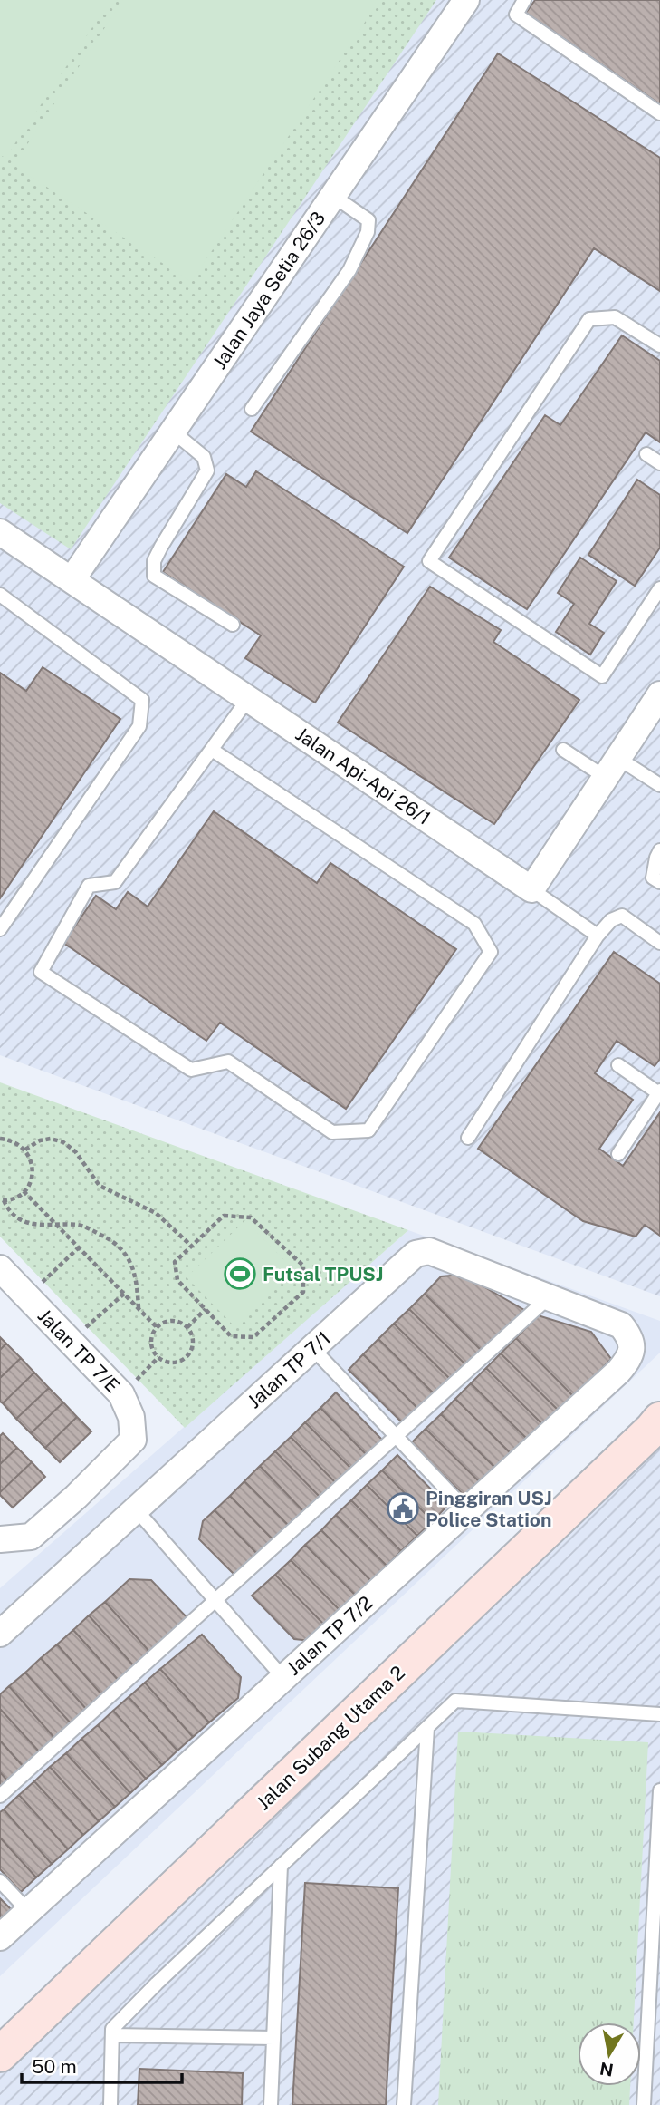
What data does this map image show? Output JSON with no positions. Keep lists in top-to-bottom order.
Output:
{
  "streets": {
    "main road": ["Jalan Subang Utama 2"],
    "street": [
      "Jalan Jaya Setia 26/3",
      "Jalan Api-Api 26/1",
      "Jalan TP 7/E",
      "Jalan TP 7/1",
      "Jalan TP 7/2"
    ]
  },
  "crossings": [
    ["Jalan Jaya Setia 26/3", "Jalan Api-Api 26/1"],
    ["Jalan TP 7/1", "Jalan TP 7/2"]
  ],
  "places": {
    "sports": ["Futsal TPUSJ"],
    "public building": ["Pinggiran USJ Police Station"]
  },
  "scale_bar": "50 m",
  "north": "bottom"
}
